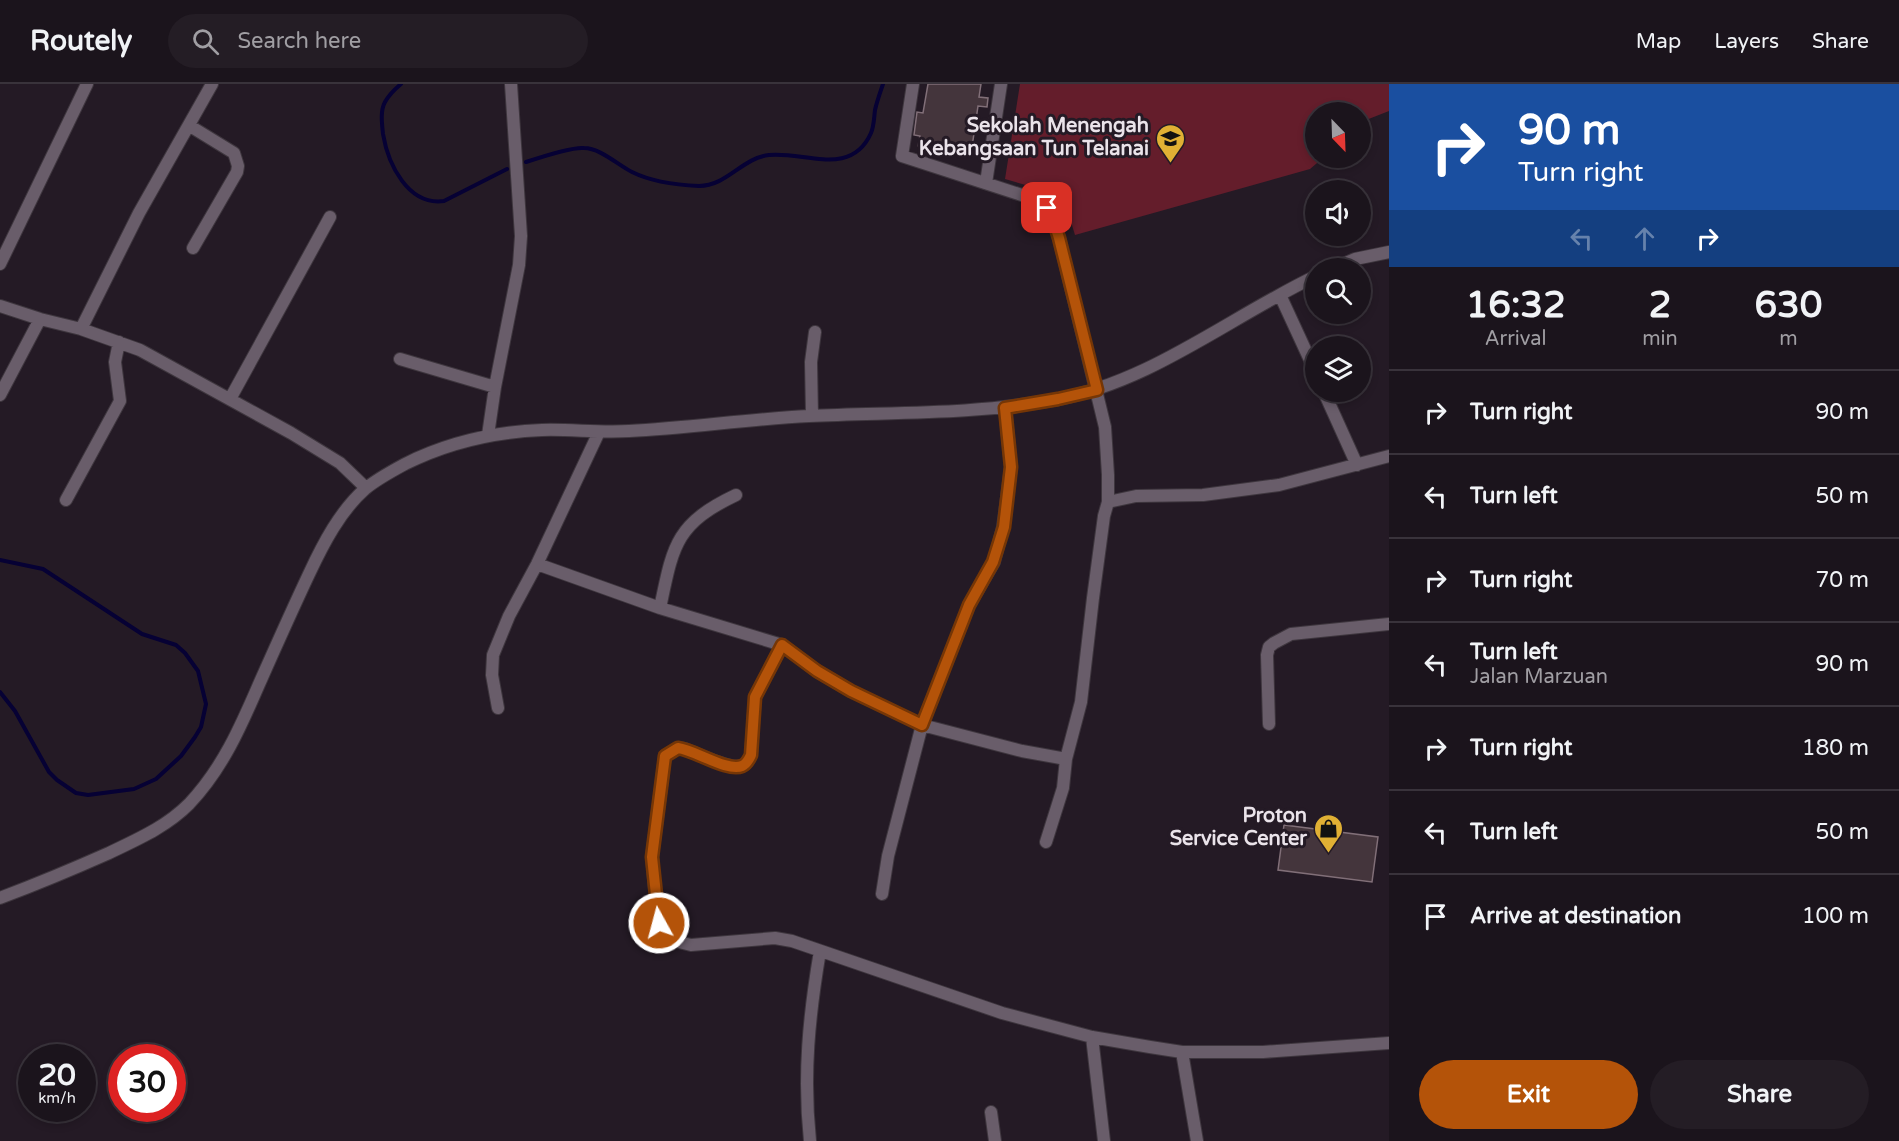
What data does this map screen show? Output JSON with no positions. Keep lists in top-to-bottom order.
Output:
{
  "places": {
    "school or university": ["Sekolah Menengah Kebangsaan Tun Telanai"],
    "shop": ["Proton Service Center"]
  },
  "north": "bottom right",
  "page": {
    "header": "Routely",
    "search": "Search here",
    "nav": ["Map", "Layers", "Share"],
    "turn": ["90 m", "Turn right"],
    "eta": [
      "16:32",
      "Arrival",
      "2",
      "min",
      "630",
      "m"
    ],
    "list": [
      {
        "name": "Turn right",
        "value": "90 m"
      },
      {
        "name": "Turn left",
        "value": "50 m"
      },
      {
        "name": "Turn right",
        "value": "70 m"
      },
      {
        "name": "Turn left",
        "note": "Jalan Marzuan",
        "value": "90 m"
      },
      {
        "name": "Turn right",
        "value": "180 m"
      },
      {
        "name": "Turn left",
        "value": "50 m"
      },
      {
        "name": "Arrive at destination",
        "value": "100 m"
      }
    ],
    "speed": "20 km/h",
    "limit": "30",
    "buttons": ["Exit", "Share"]
  }
}
